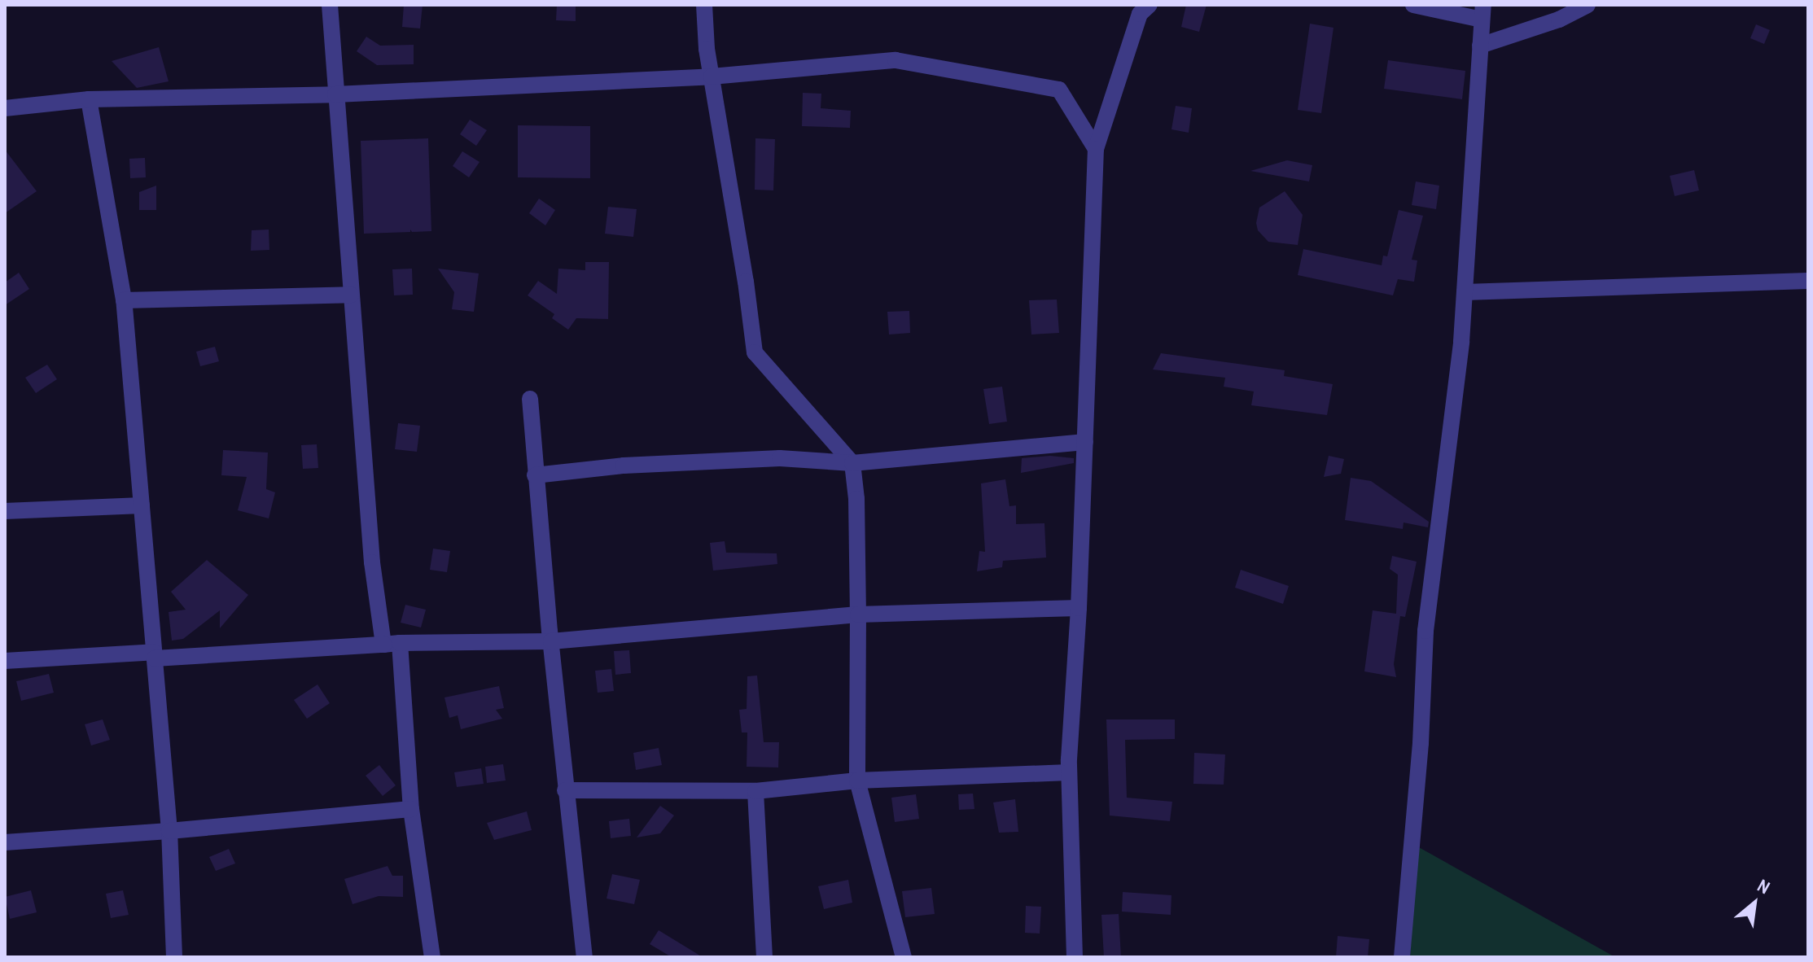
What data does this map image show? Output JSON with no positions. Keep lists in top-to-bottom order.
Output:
{
  "north": "top right"
}
